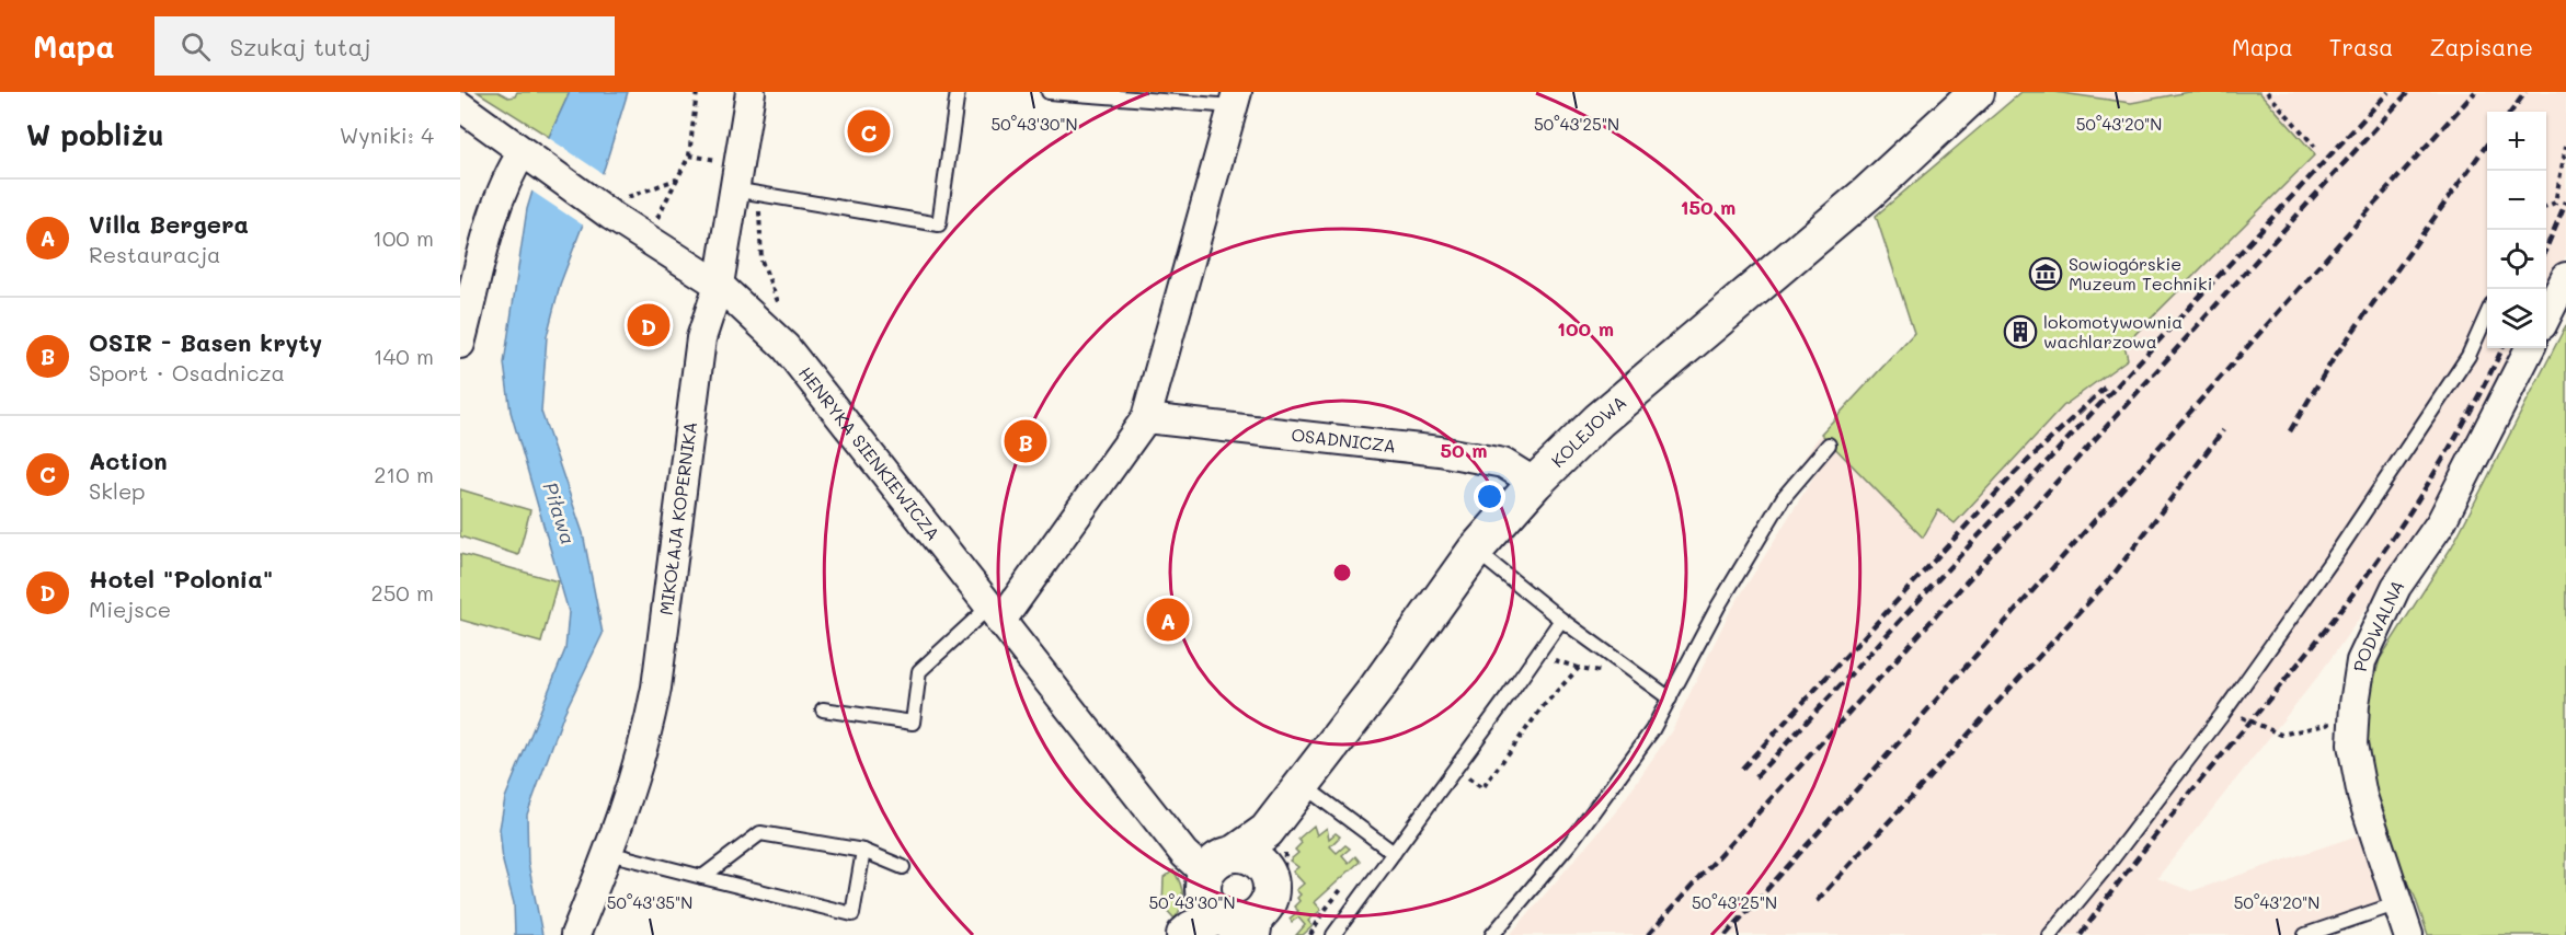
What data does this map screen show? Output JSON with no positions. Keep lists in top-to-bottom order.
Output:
{
  "streets": {
    "street": [
      "KOLEJOWA",
      "OSADNICZA",
      "HENRYKA SIENKIEWICZA",
      "MIKOŁAJA KOPERNIKA",
      "PODWALNA"
    ]
  },
  "crossings": [
    ["KOLEJOWA", "OSADNICZA"],
    ["KOLEJOWA", "HENRYKA SIENKIEWICZA"],
    ["HENRYKA SIENKIEWICZA", "MIKOŁAJA KOPERNIKA"]
  ],
  "water": ["Piława"],
  "places": {
    "museum": ["Sowiogórskie Muzeum Techniki"],
    "building": ["lokomotywownia wachlarzowa"]
  },
  "page": {
    "header": "Mapa",
    "search": "Szukaj tutaj",
    "nav": ["Mapa", "Trasa", "Zapisane"],
    "heading": ["W pobliżu", "Wyniki: 4"],
    "pins": [
      "C",
      "D",
      "B",
      "A"
    ],
    "map_buttons": ["+", "−"],
    "list": [
      {
        "mark": "A",
        "name": "Villa Bergera",
        "note": "Restauracja",
        "value": "100 m"
      },
      {
        "mark": "B",
        "name": "OSIR - Basen kryty",
        "note": "Sport · Osadnicza",
        "value": "140 m"
      },
      {
        "mark": "C",
        "name": "Action",
        "note": "Sklep",
        "value": "210 m"
      },
      {
        "mark": "D",
        "name": "Hotel \"Polonia\"",
        "note": "Miejsce",
        "value": "250 m"
      }
    ]
  },
  "coordinates": [
    "50°43'30\"N",
    "50°43'25\"N",
    "50°43'20\"N",
    "50°43'35\"N"
  ],
  "rings": ["150 m", "100 m", "50 m"]
}
